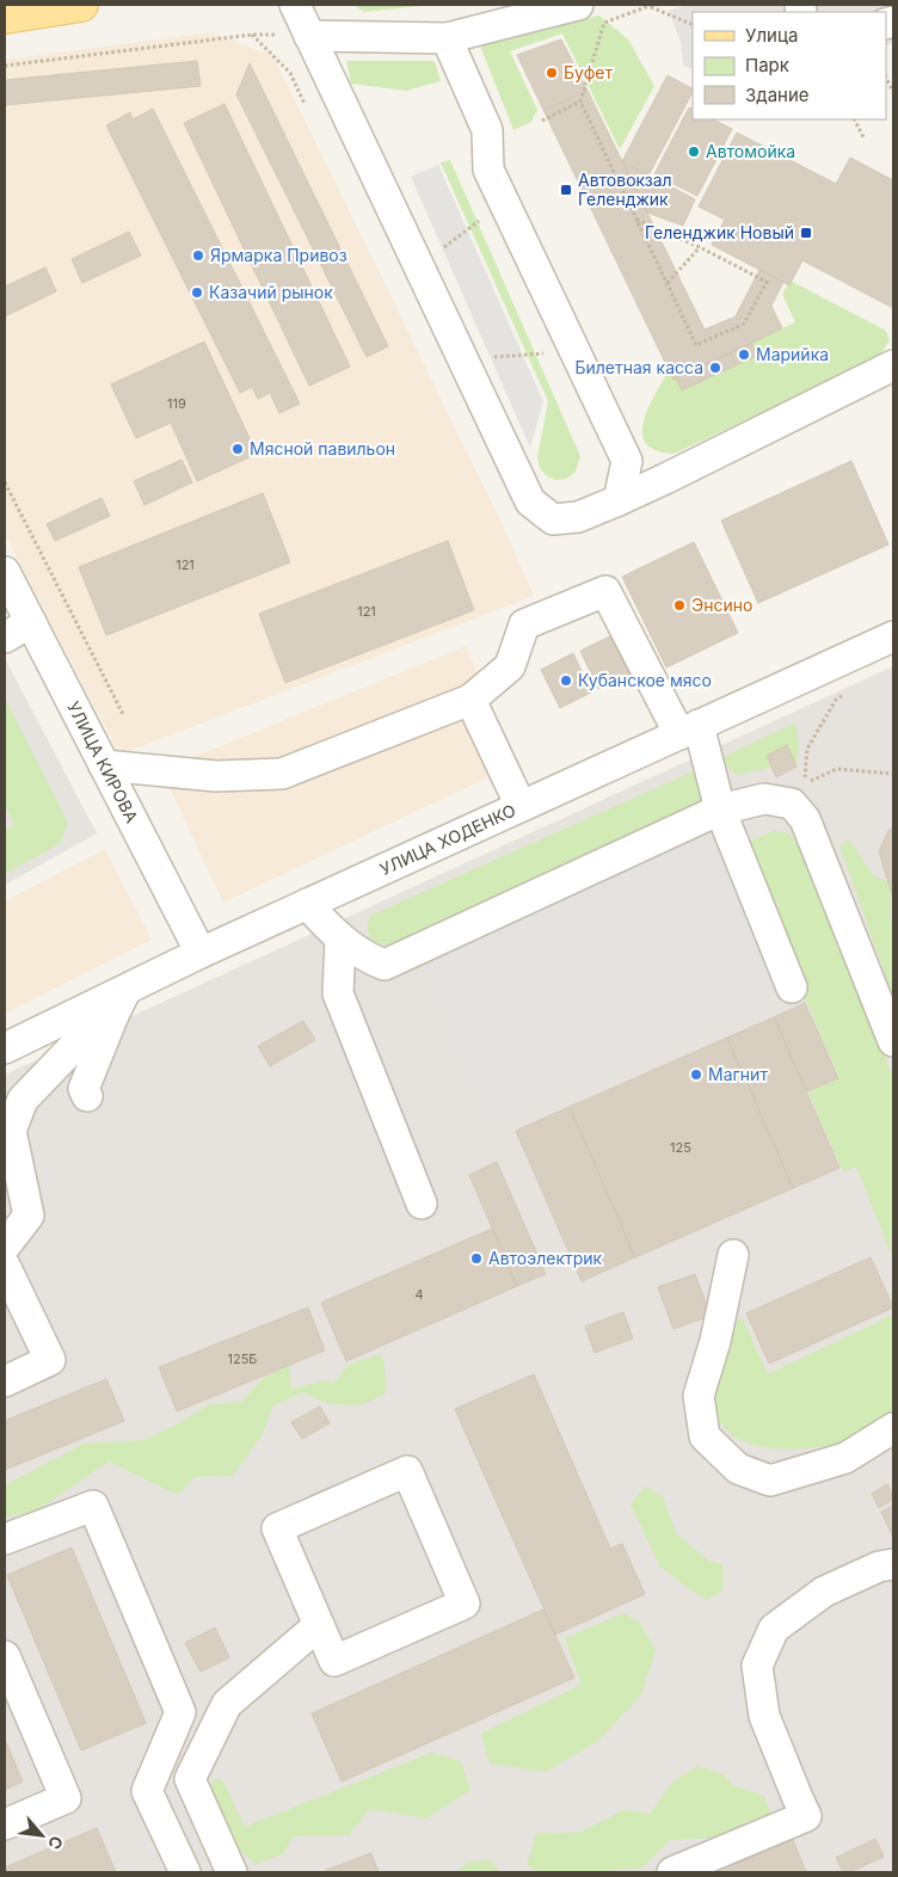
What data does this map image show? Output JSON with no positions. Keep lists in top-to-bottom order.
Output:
{
  "streets": {
    "street": ["УЛИЦА КИРОВА", "УЛИЦА ХОДЕНКО"]
  },
  "crossings": [
    ["УЛИЦА КИРОВА", "УЛИЦА ХОДЕНКО"]
  ],
  "places": {
    "other": [
      "Буфет",
      "Автомойка",
      "Ярмарка Привоз",
      "Казачий рынок",
      "Марийка",
      "Билетная касса",
      "Мясной павильон",
      "Энсино",
      "Кубанское мясо",
      "Магнит",
      "Автоэлектрик"
    ],
    "transit": ["Автовокзал Геленджик", "Геленджик Новый"]
  },
  "house_numbers": [
    "119",
    "121",
    "121",
    "125",
    "4",
    "125Б"
  ],
  "legend": ["Улица", "Парк", "Здание"],
  "north": "bottom right"
}
